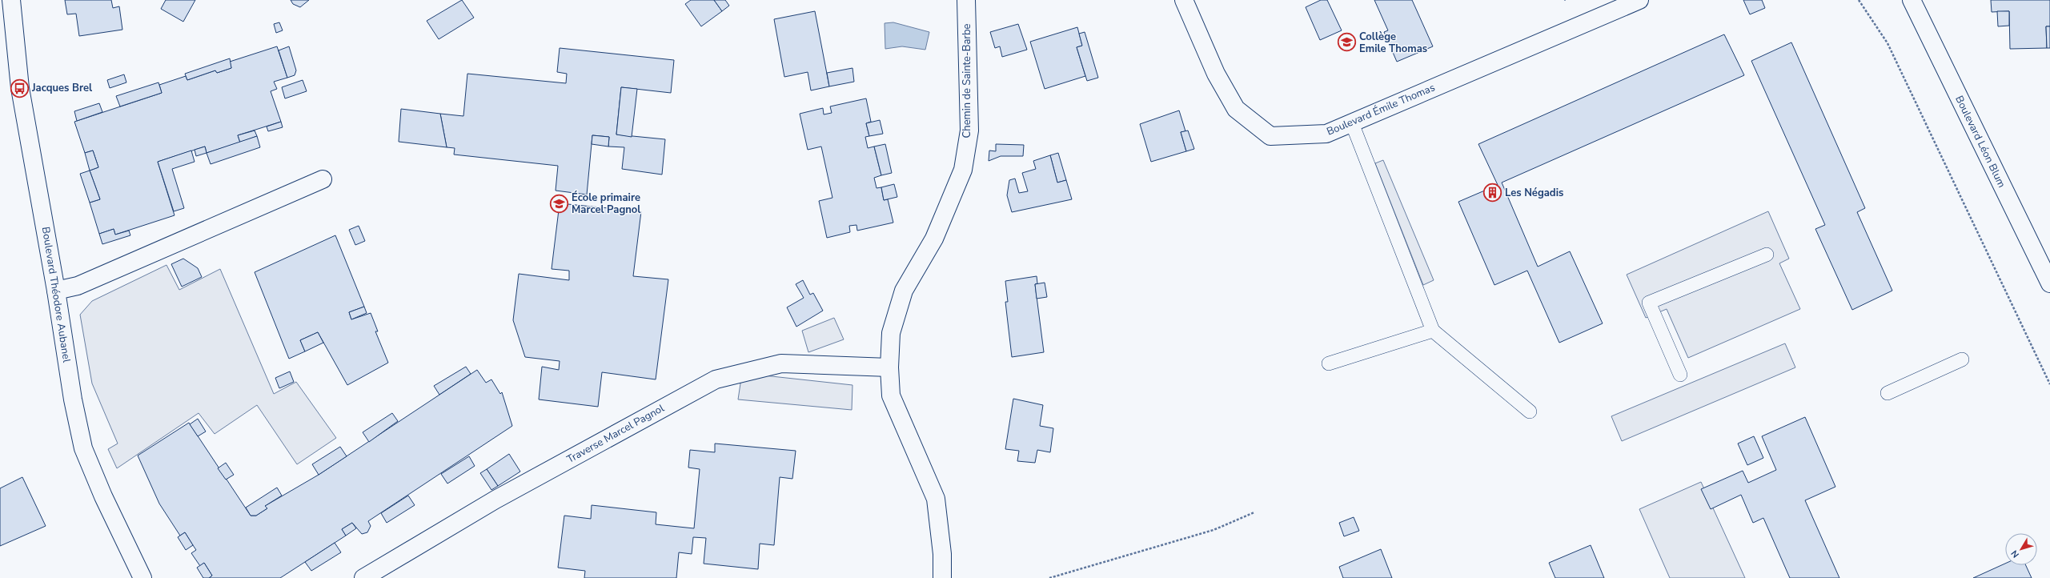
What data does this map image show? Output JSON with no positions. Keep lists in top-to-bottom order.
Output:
{
  "streets": {
    "street": [
      "Chemin de Sainte-Barbe",
      "Boulevard Émile Thomas",
      "Boulevard Léon Blum",
      "Boulevard Théodore Aubanel",
      "Traverse Marcel Pagnol"
    ]
  },
  "crossings": [
    ["Chemin de Sainte-Barbe", "Traverse Marcel Pagnol"]
  ],
  "places": {
    "school or university": ["Collège Emile Thomas", "École primaire Marcel Pagnol"],
    "bus stop": ["Jacques Brel"],
    "building": ["Les Négadis"]
  },
  "north": "bottom left"
}
